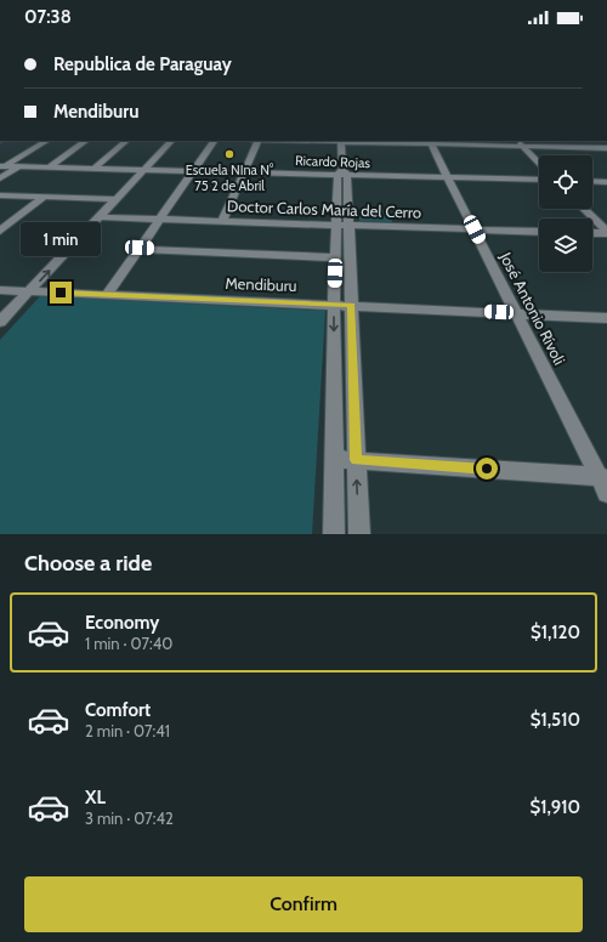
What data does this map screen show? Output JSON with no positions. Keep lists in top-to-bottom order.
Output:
{
  "streets": {
    "street": [
      "Ricardo Rojas",
      "Doctor Carlos María del Cerro",
      "Mendiburu",
      "José Antonio Rívoli"
    ]
  },
  "crossings": [
    ["Ricardo Rojas", "José Antonio Rívoli"],
    ["Doctor Carlos María del Cerro", "José Antonio Rívoli"],
    ["Mendiburu", "José Antonio Rívoli"]
  ],
  "places": ["Escuela NIna N° 75 2 de Abril"],
  "page": {
    "status": "07:38",
    "banner": ["Republica de Paraguay", "Mendiburu"],
    "bubble": "1 min",
    "heading": "Choose a ride",
    "list": [
      {
        "name": "Economy",
        "note": "1 min · 07:40",
        "value": "$1,120"
      },
      {
        "name": "Comfort",
        "note": "2 min · 07:41",
        "value": "$1,510"
      },
      {
        "name": "XL",
        "note": "3 min · 07:42",
        "value": "$1,910"
      }
    ],
    "buttons": "Confirm"
  }
}
